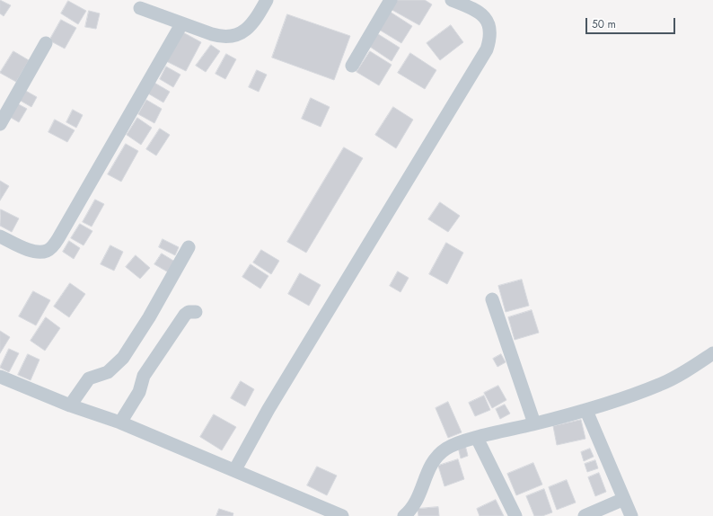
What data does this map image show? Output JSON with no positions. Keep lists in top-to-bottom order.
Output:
{
  "scale_bar": "50 m"
}
